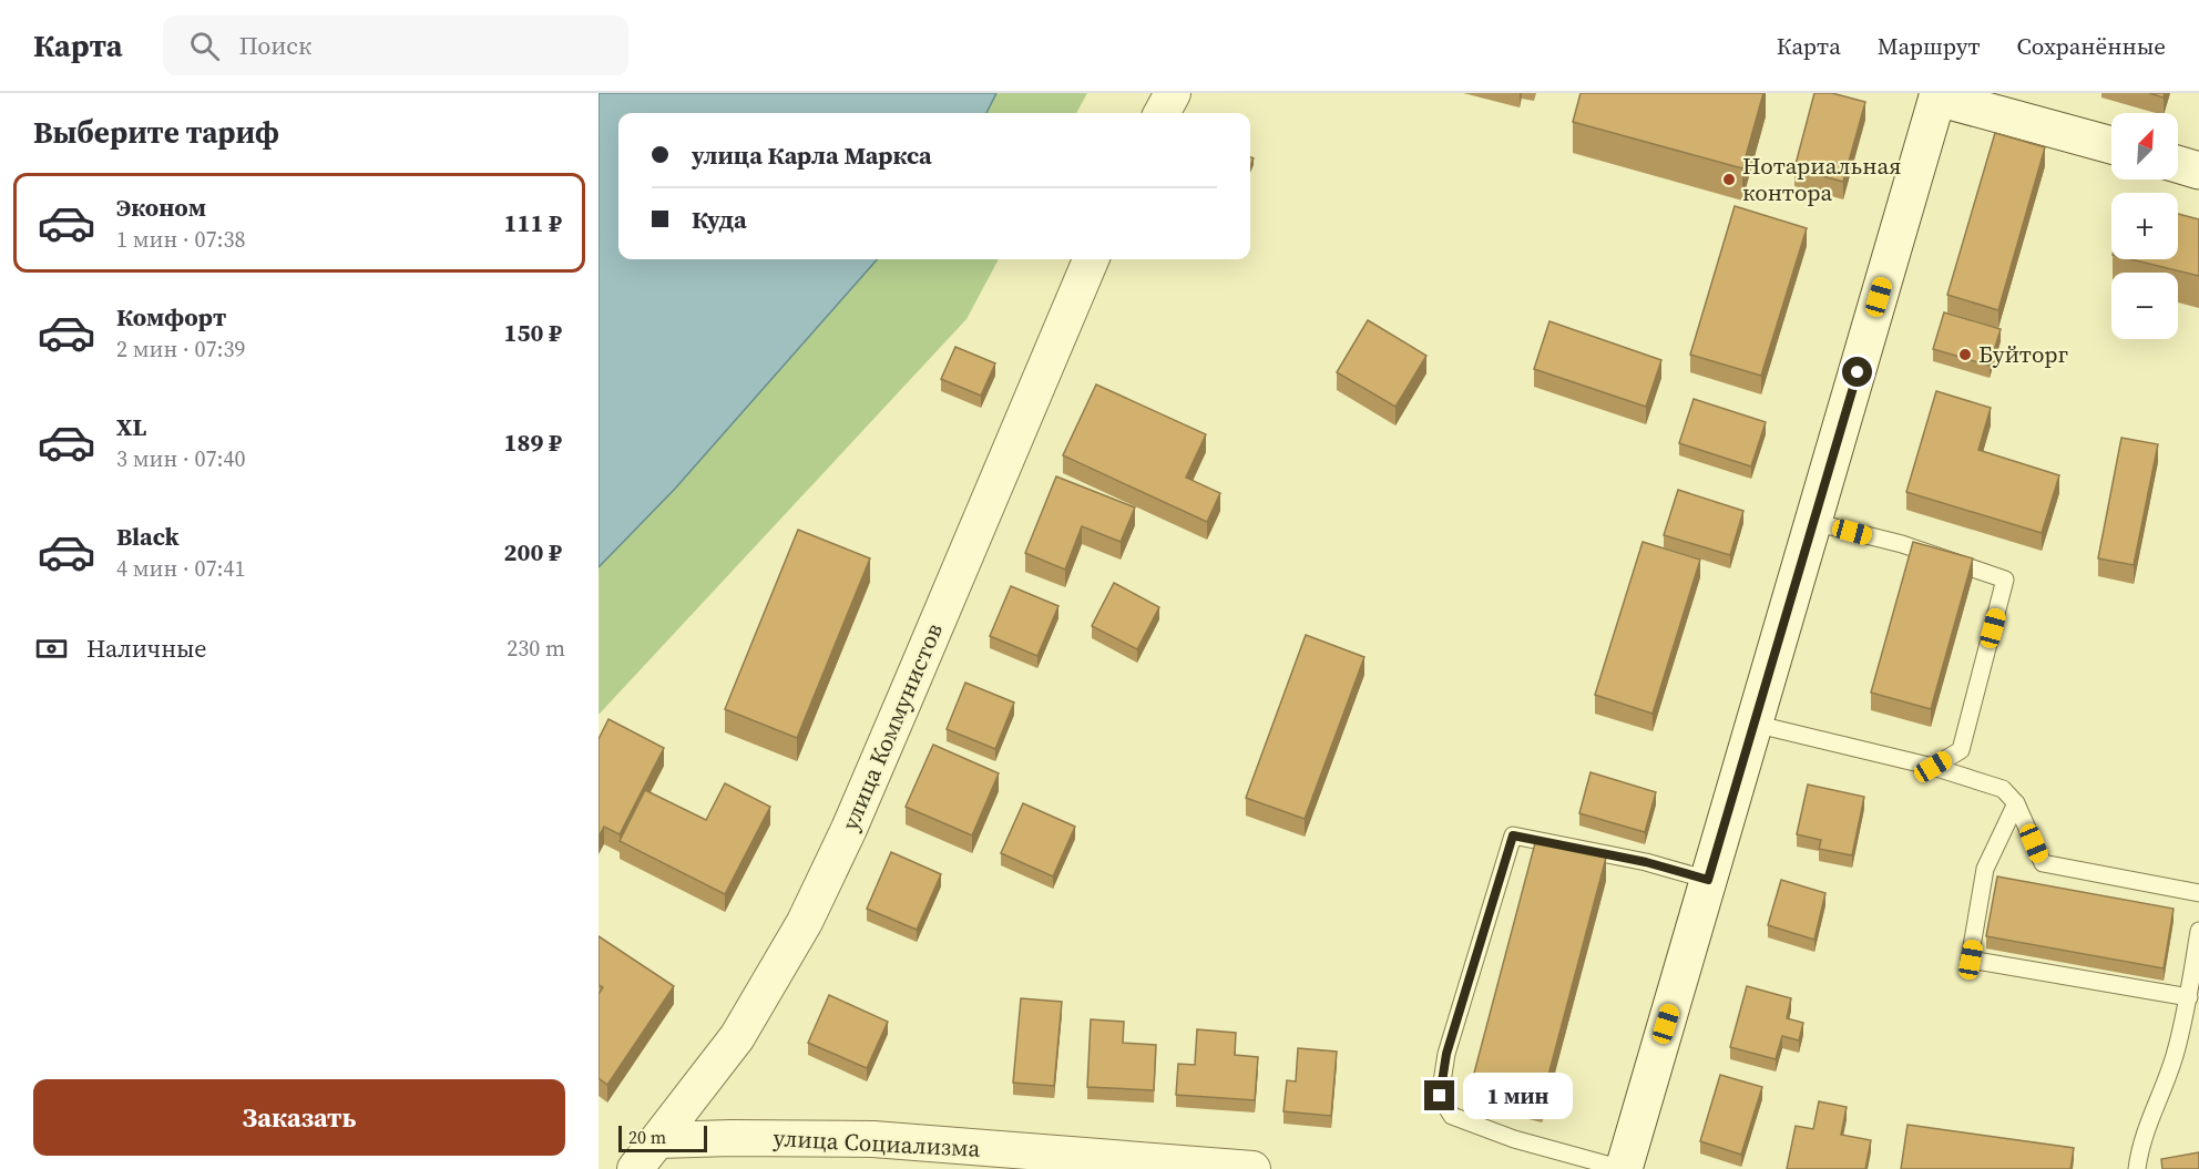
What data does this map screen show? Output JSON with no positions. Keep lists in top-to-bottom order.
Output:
{
  "streets": {
    "street": ["улица Коммунистов", "улица Социализма"]
  },
  "crossings": [
    ["улица Коммунистов", "улица Социализма"]
  ],
  "places": ["Нотариальная контора", "Буйторг"],
  "scale_bar": "20 m",
  "north": "top right",
  "page": {
    "header": "Карта",
    "search": "Поиск",
    "nav": ["Карта", "Маршрут", "Сохранённые"],
    "heading": "Выберите тариф",
    "map_buttons": ["+", "−"],
    "banner": ["улица Карла Маркса", "Куда"],
    "list": [
      {
        "name": "Эконом",
        "note": "1 мин · 07:38",
        "value": "111 ₽"
      },
      {
        "name": "Комфорт",
        "note": "2 мин · 07:39",
        "value": "150 ₽"
      },
      {
        "name": "XL",
        "note": "3 мин · 07:40",
        "value": "189 ₽"
      },
      {
        "name": "Black",
        "note": "4 мин · 07:41",
        "value": "200 ₽"
      }
    ],
    "pay": ["Наличные", "230 m"],
    "buttons": "Заказать",
    "bubble": "1 мин",
    "scale": "20 m"
  }
}
